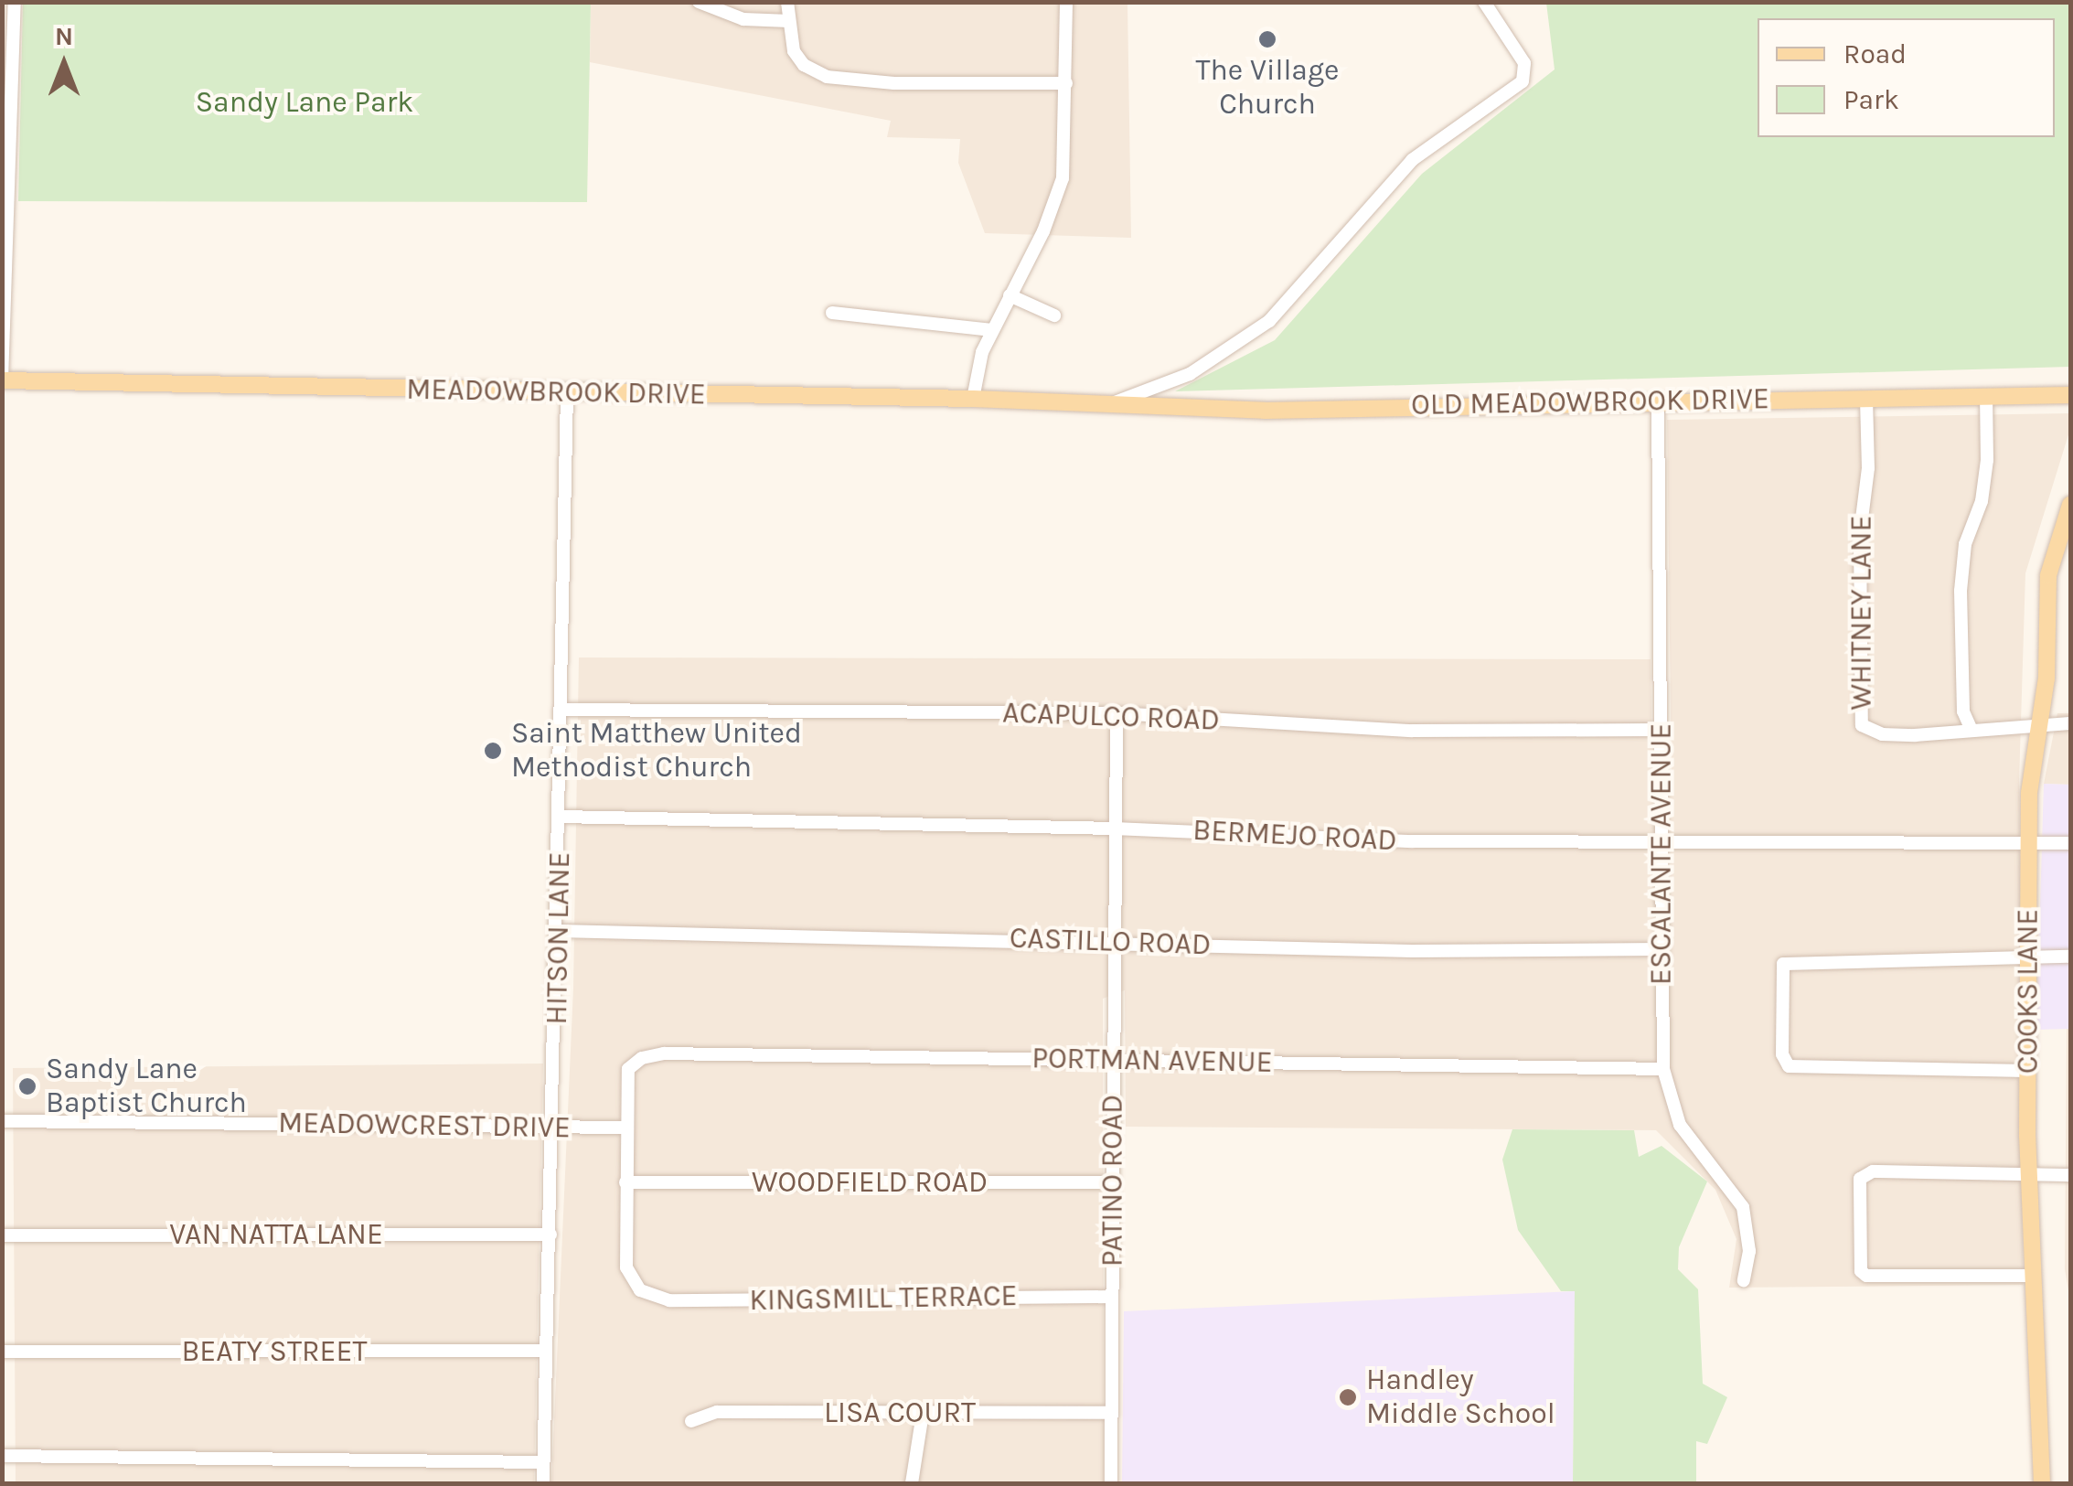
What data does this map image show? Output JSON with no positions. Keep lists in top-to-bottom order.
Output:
{
  "streets": {
    "main road": ["MEADOWBROOK DRIVE", "OLD MEADOWBROOK DRIVE", "COOKS LANE"],
    "street": [
      "WHITNEY LANE",
      "ACAPULCO ROAD",
      "BERMEJO ROAD",
      "ESCALANTE AVENUE",
      "HITSON LANE",
      "CASTILLO ROAD",
      "PORTMAN AVENUE",
      "MEADOWCREST DRIVE",
      "PATINO ROAD",
      "WOODFIELD ROAD",
      "VAN NATTA LANE",
      "KINGSMILL TERRACE",
      "BEATY STREET",
      "LISA COURT"
    ]
  },
  "crossings": [
    ["MEADOWBROOK DRIVE", "OLD MEADOWBROOK DRIVE"],
    ["MEADOWBROOK DRIVE", "HITSON LANE"],
    ["OLD MEADOWBROOK DRIVE", "WHITNEY LANE"],
    ["OLD MEADOWBROOK DRIVE", "ESCALANTE AVENUE"],
    ["WHITNEY LANE", "COOKS LANE"],
    ["ACAPULCO ROAD", "ESCALANTE AVENUE"],
    ["ACAPULCO ROAD", "HITSON LANE"],
    ["ACAPULCO ROAD", "PATINO ROAD"],
    ["BERMEJO ROAD", "ESCALANTE AVENUE"],
    ["BERMEJO ROAD", "HITSON LANE"],
    ["BERMEJO ROAD", "COOKS LANE"],
    ["BERMEJO ROAD", "PATINO ROAD"],
    ["ESCALANTE AVENUE", "CASTILLO ROAD"],
    ["ESCALANTE AVENUE", "PORTMAN AVENUE"],
    ["HITSON LANE", "CASTILLO ROAD"],
    ["HITSON LANE", "MEADOWCREST DRIVE"],
    ["HITSON LANE", "VAN NATTA LANE"],
    ["HITSON LANE", "BEATY STREET"],
    ["CASTILLO ROAD", "PATINO ROAD"],
    ["PORTMAN AVENUE", "MEADOWCREST DRIVE"],
    ["PORTMAN AVENUE", "PATINO ROAD"],
    ["PATINO ROAD", "WOODFIELD ROAD"],
    ["PATINO ROAD", "KINGSMILL TERRACE"],
    ["PATINO ROAD", "LISA COURT"],
    ["WOODFIELD ROAD", "KINGSMILL TERRACE"]
  ],
  "parks": ["Sandy Lane Park"],
  "places": [
    "The Village Church",
    "Saint Matthew United Methodist Church",
    "Sandy Lane Baptist Church",
    "Handley Middle School"
  ],
  "legend": ["Road", "Park"],
  "north": "top"
}
